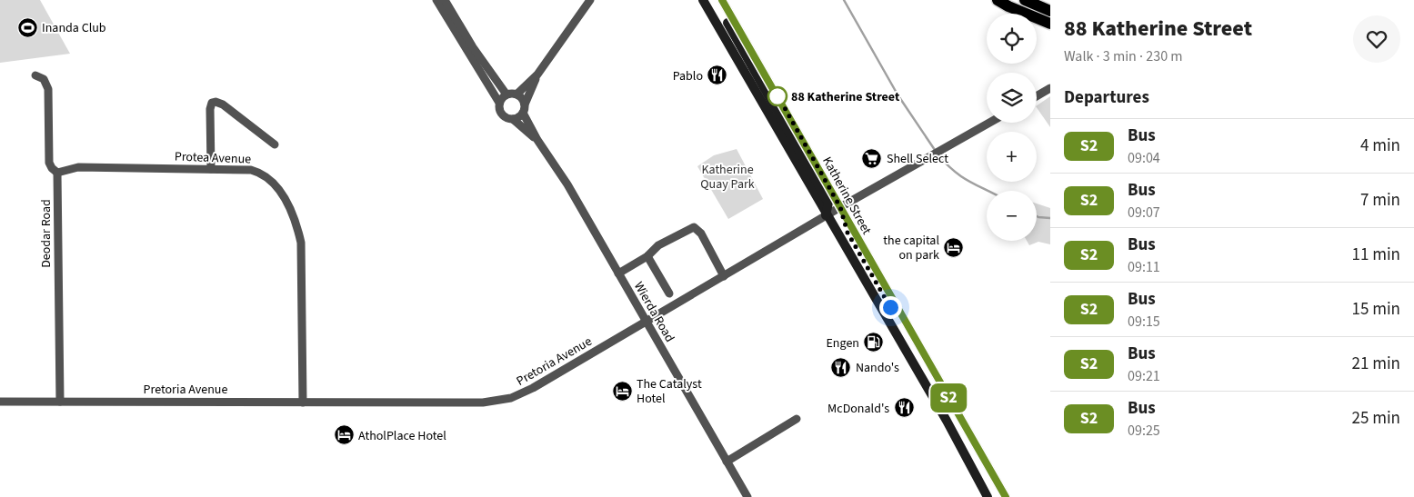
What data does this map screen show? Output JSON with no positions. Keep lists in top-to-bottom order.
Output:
{
  "streets": {
    "main road": ["Katherine Street"],
    "street": [
      "Protea Avenue",
      "Deodar Road",
      "Wierda Road",
      "Pretoria Avenue"
    ]
  },
  "crossings": [
    ["Protea Avenue", "Deodar Road"],
    ["Protea Avenue", "Pretoria Avenue"],
    ["Katherine Street", "Pretoria Avenue"],
    ["Deodar Road", "Pretoria Avenue"],
    ["Wierda Road", "Pretoria Avenue"]
  ],
  "parks": ["Katherine Quay Park"],
  "places": {
    "sports": ["Inanda Club"],
    "restaurant": ["Pablo", "Nando's", "McDonald's"],
    "other": ["88 Katherine Street"],
    "supermarket": ["Shell Select"],
    "hotel": ["the capital on park", "The Catalyst Hotel", "AtholPlace Hotel"],
    "fuel station": ["Engen"]
  },
  "lines": ["bus line S2"],
  "page": {
    "on_map": "S2",
    "heading": [
      ["88 Katherine Street", "Walk · 3 min · 230 m"],
      "Departures"
    ],
    "map_buttons": ["+", "−"],
    "list": [
      {
        "mark": "S2",
        "name": "Bus",
        "note": "09:04",
        "value": "4 min"
      },
      {
        "mark": "S2",
        "name": "Bus",
        "note": "09:07",
        "value": "7 min"
      },
      {
        "mark": "S2",
        "name": "Bus",
        "note": "09:11",
        "value": "11 min"
      },
      {
        "mark": "S2",
        "name": "Bus",
        "note": "09:15",
        "value": "15 min"
      },
      {
        "mark": "S2",
        "name": "Bus",
        "note": "09:21",
        "value": "21 min"
      },
      {
        "mark": "S2",
        "name": "Bus",
        "note": "09:25",
        "value": "25 min"
      }
    ]
  }
}
